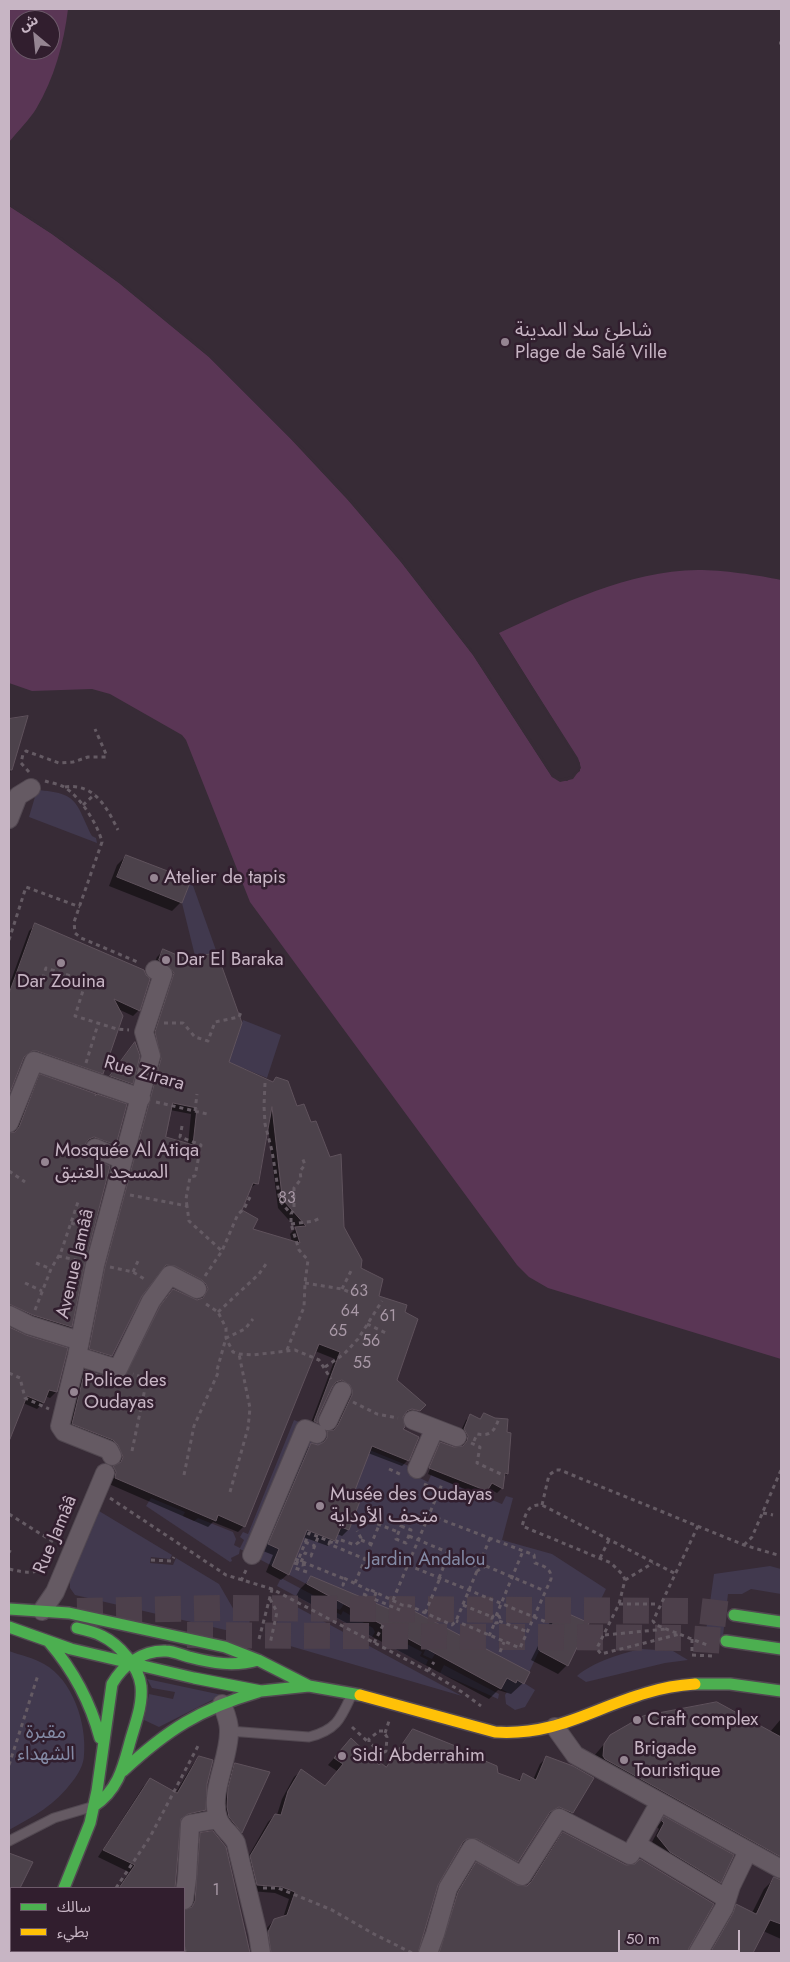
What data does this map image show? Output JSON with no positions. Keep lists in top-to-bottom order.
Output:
{
  "streets": {
    "street": ["Rue Zirara", "Avenue Jamââ", "Rue Jamââ"]
  },
  "crossings": [
    ["Rue Zirara", "Avenue Jamââ"]
  ],
  "parks": ["Jardin Andalou", "مقبرة الشهداء"],
  "places": [
    "شاطئ سلا المدينة Plage de Salé Ville",
    "Atelier de tapis",
    "Dar El Baraka",
    "Dar Zouina",
    "Mosquée Al Atiqa المسجد العتيق",
    "Police des Oudayas",
    "Musée des Oudayas متحف الأوداية",
    "Craft complex",
    "Sidi Abderrahim",
    "Brigade Touristique"
  ],
  "house_numbers": [
    "83",
    "63",
    "64",
    "61",
    "65",
    "56",
    "55",
    "1"
  ],
  "legend": ["سالك", "بطيء"],
  "scale_bar": "50 m",
  "north": "top left"
}
